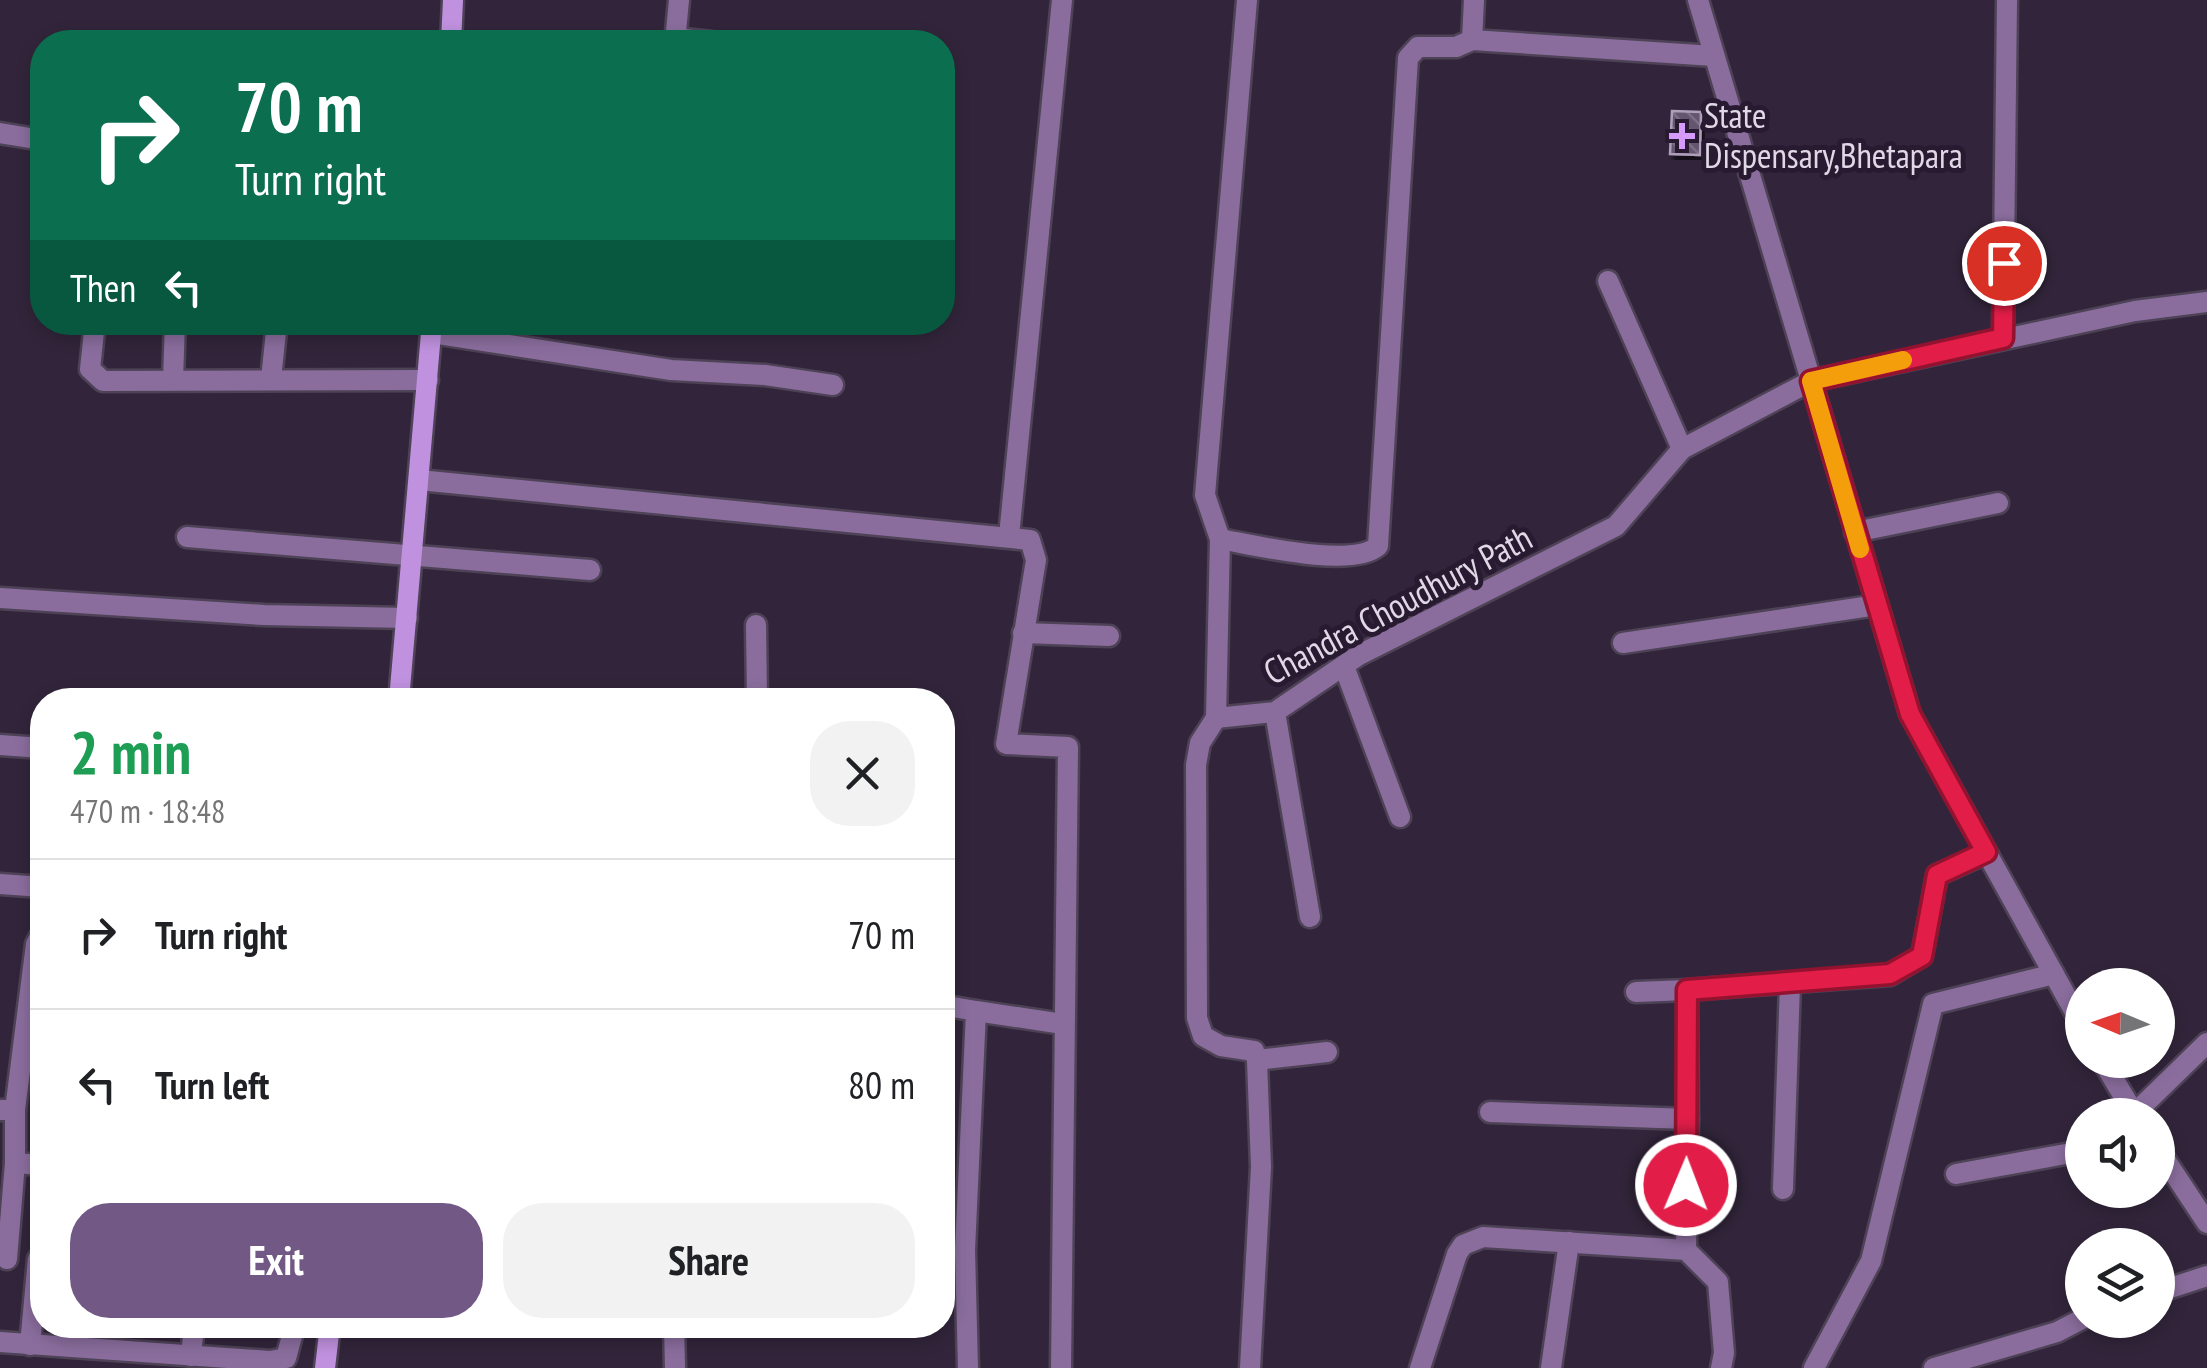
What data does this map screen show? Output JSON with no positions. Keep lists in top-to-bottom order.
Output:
{
  "streets": {
    "street": ["Chandra Choudhury Path"]
  },
  "places": {
    "health": ["State Dispensary,Bhetapara"]
  },
  "north": "left",
  "page": {
    "turn": ["70 m", "Turn right"],
    "then": "Then",
    "heading": ["2 min", "470 m · 18:48"],
    "list": [
      {
        "name": "Turn right",
        "value": "70 m"
      },
      {
        "name": "Turn left",
        "value": "80 m"
      }
    ],
    "buttons": ["Exit", "Share"]
  }
}
